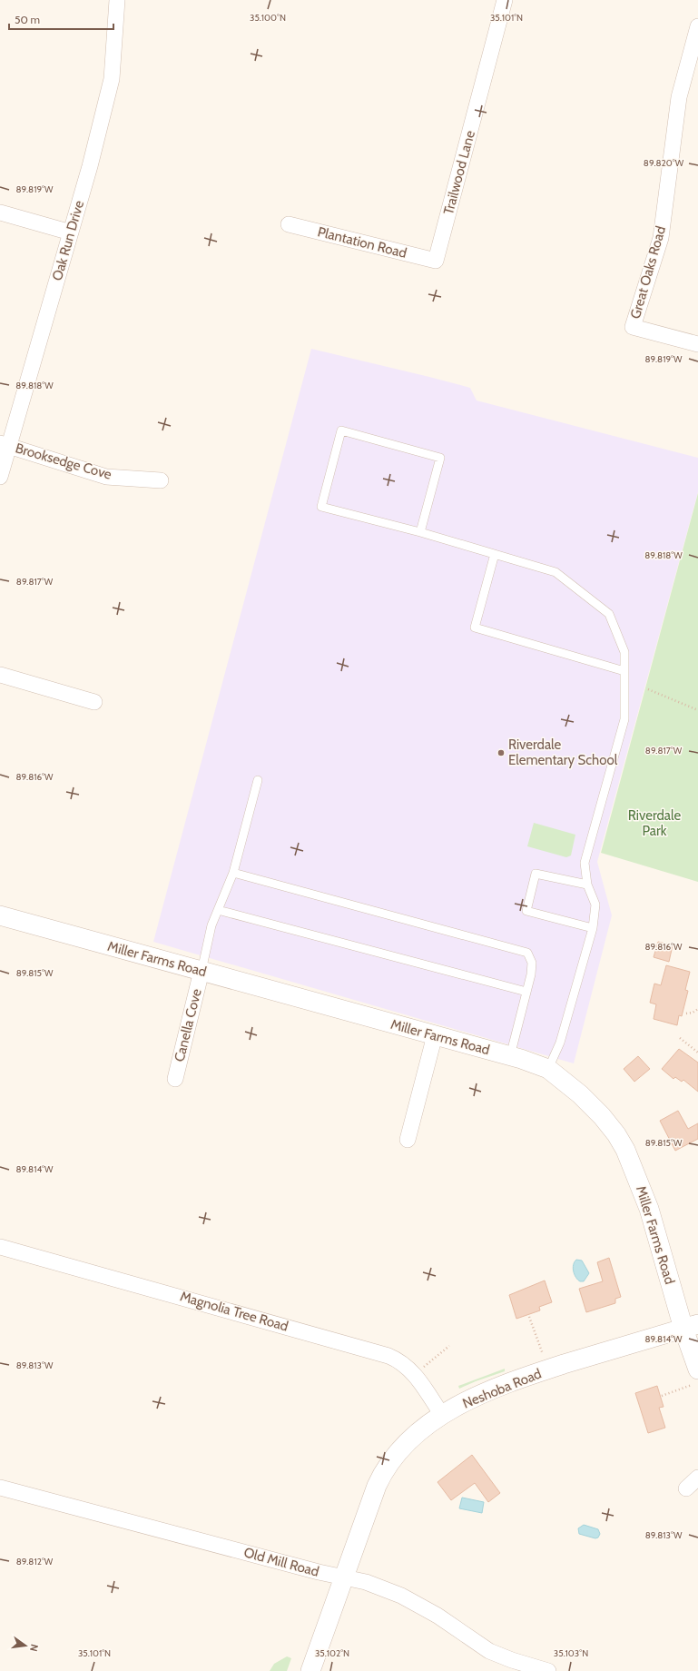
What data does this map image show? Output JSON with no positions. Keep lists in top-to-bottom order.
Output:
{
  "streets": {
    "street": [
      "Trailwood Lane",
      "Oak Run Drive",
      "Plantation Road",
      "Great Oaks Road",
      "Brooksedge Cove",
      "Miller Farms Road",
      "Canella Cove",
      "Magnolia Tree Road",
      "Neshoba Road",
      "Old Mill Road"
    ]
  },
  "crossings": [
    ["Trailwood Lane", "Plantation Road"],
    ["Oak Run Drive", "Brooksedge Cove"],
    ["Miller Farms Road", "Canella Cove"],
    ["Miller Farms Road", "Neshoba Road"],
    ["Magnolia Tree Road", "Neshoba Road"],
    ["Neshoba Road", "Old Mill Road"]
  ],
  "parks": ["Riverdale Park"],
  "places": ["Riverdale Elementary School"],
  "scale_bar": "50 m",
  "north": "right",
  "coordinates": [
    "35.100°N",
    "35.101°N",
    "89.820°W",
    "89.819°W",
    "89.818°W",
    "89.817°W",
    "89.816°W",
    "89.815°W",
    "89.814°W",
    "89.813°W",
    "89.812°W",
    "35.102°N",
    "35.103°N"
  ]
}
